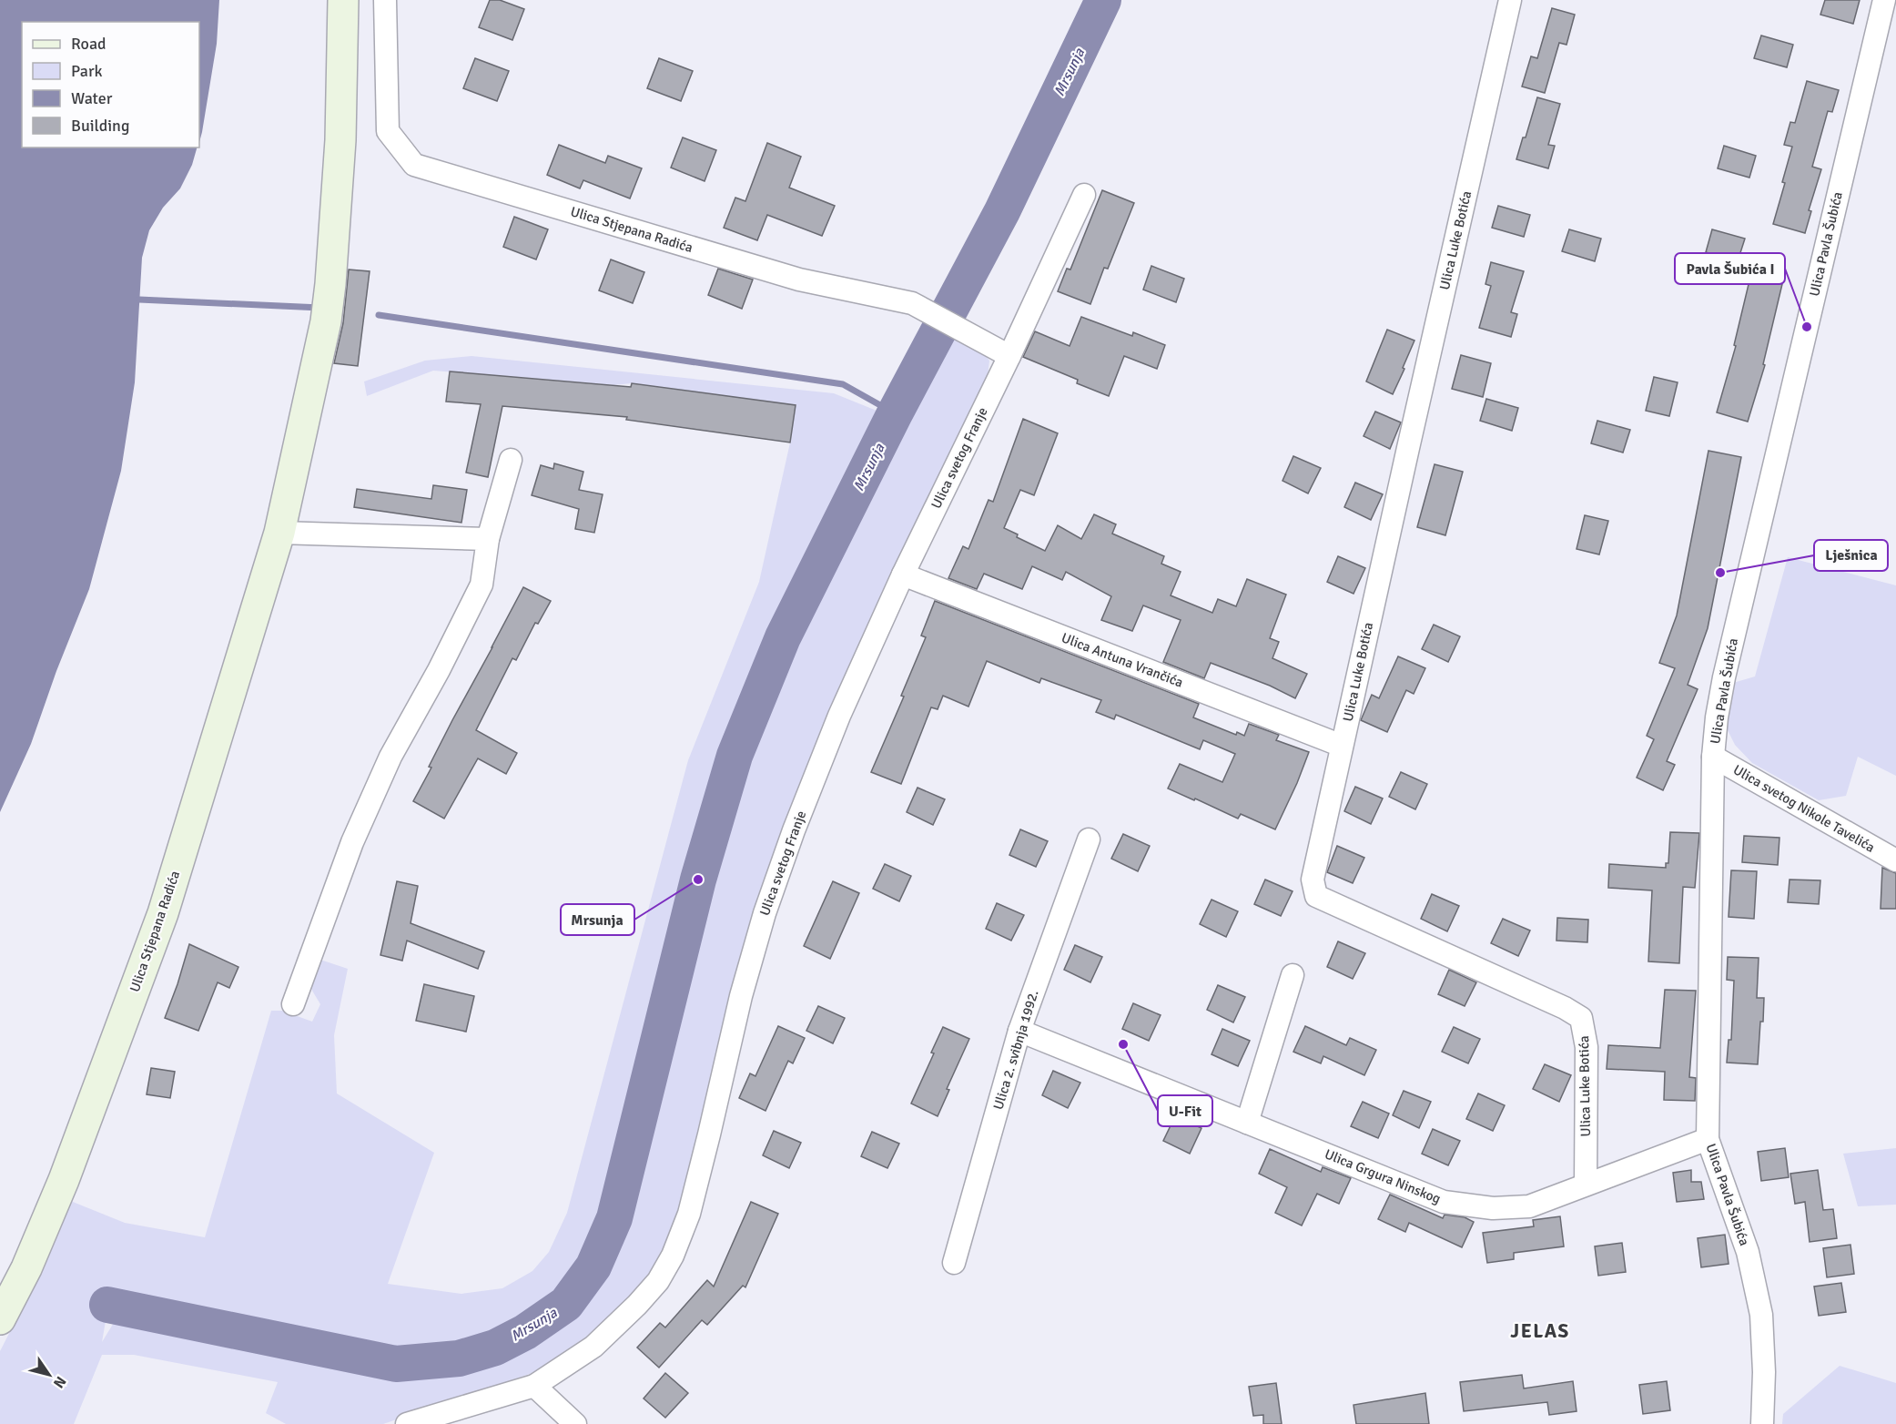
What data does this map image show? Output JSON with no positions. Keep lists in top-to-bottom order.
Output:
{
  "streets": {
    "main road": ["Ulica Stjepana Radića"],
    "street": [
      "Ulica Luke Botića",
      "Ulica Pavla Šubića",
      "Ulica svetog Franje",
      "Ulica Antuna Vrančića",
      "Ulica svetog Nikole Tavelića",
      "Ulica 2. svibnja 1992.",
      "Ulica Grgura Ninskog"
    ]
  },
  "crossings": [
    ["Ulica Stjepana Radića", "Ulica svetog Franje"],
    ["Ulica Luke Botića", "Ulica Antuna Vrančića"],
    ["Ulica Luke Botića", "Ulica Grgura Ninskog"],
    ["Ulica Pavla Šubića", "Ulica svetog Nikole Tavelića"],
    ["Ulica Pavla Šubića", "Ulica Grgura Ninskog"],
    ["Ulica svetog Franje", "Ulica Antuna Vrančića"],
    ["Ulica 2. svibnja 1992.", "Ulica Grgura Ninskog"]
  ],
  "districts": ["JELAS"],
  "water": ["Mrsunja"],
  "places": [
    "Pavla Šubića I",
    "Lješnica",
    "Mrsunja",
    "U-Fit"
  ],
  "legend": [
    "Road",
    "Park",
    "Water",
    "Building"
  ],
  "north": "bottom right"
}
